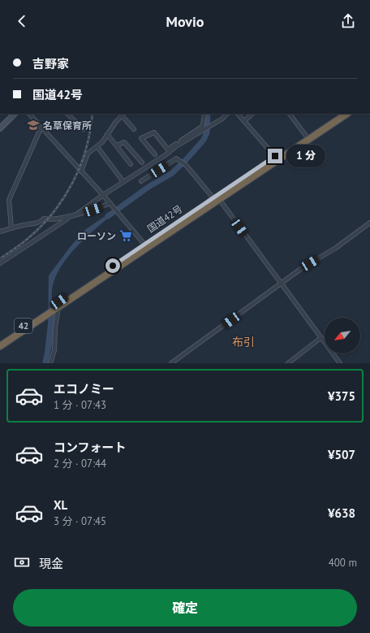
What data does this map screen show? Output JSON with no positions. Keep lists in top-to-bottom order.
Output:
{
  "streets": {
    "highway": ["国道42号", "42"]
  },
  "districts": ["布引"],
  "places": {
    "school or university": ["名草保育所"],
    "supermarket": ["ローソン"]
  },
  "north": "bottom left",
  "page": {
    "header": "Movio",
    "banner": ["吉野家", "国道42号"],
    "bubble": "1 分",
    "list": [
      {
        "name": "エコノミー",
        "note": "1 分 · 07:43",
        "value": "¥375"
      },
      {
        "name": "コンフォート",
        "note": "2 分 · 07:44",
        "value": "¥507"
      },
      {
        "name": "XL",
        "note": "3 分 · 07:45",
        "value": "¥638"
      }
    ],
    "pay": ["現金", "400 m"],
    "buttons": "確定"
  }
}
